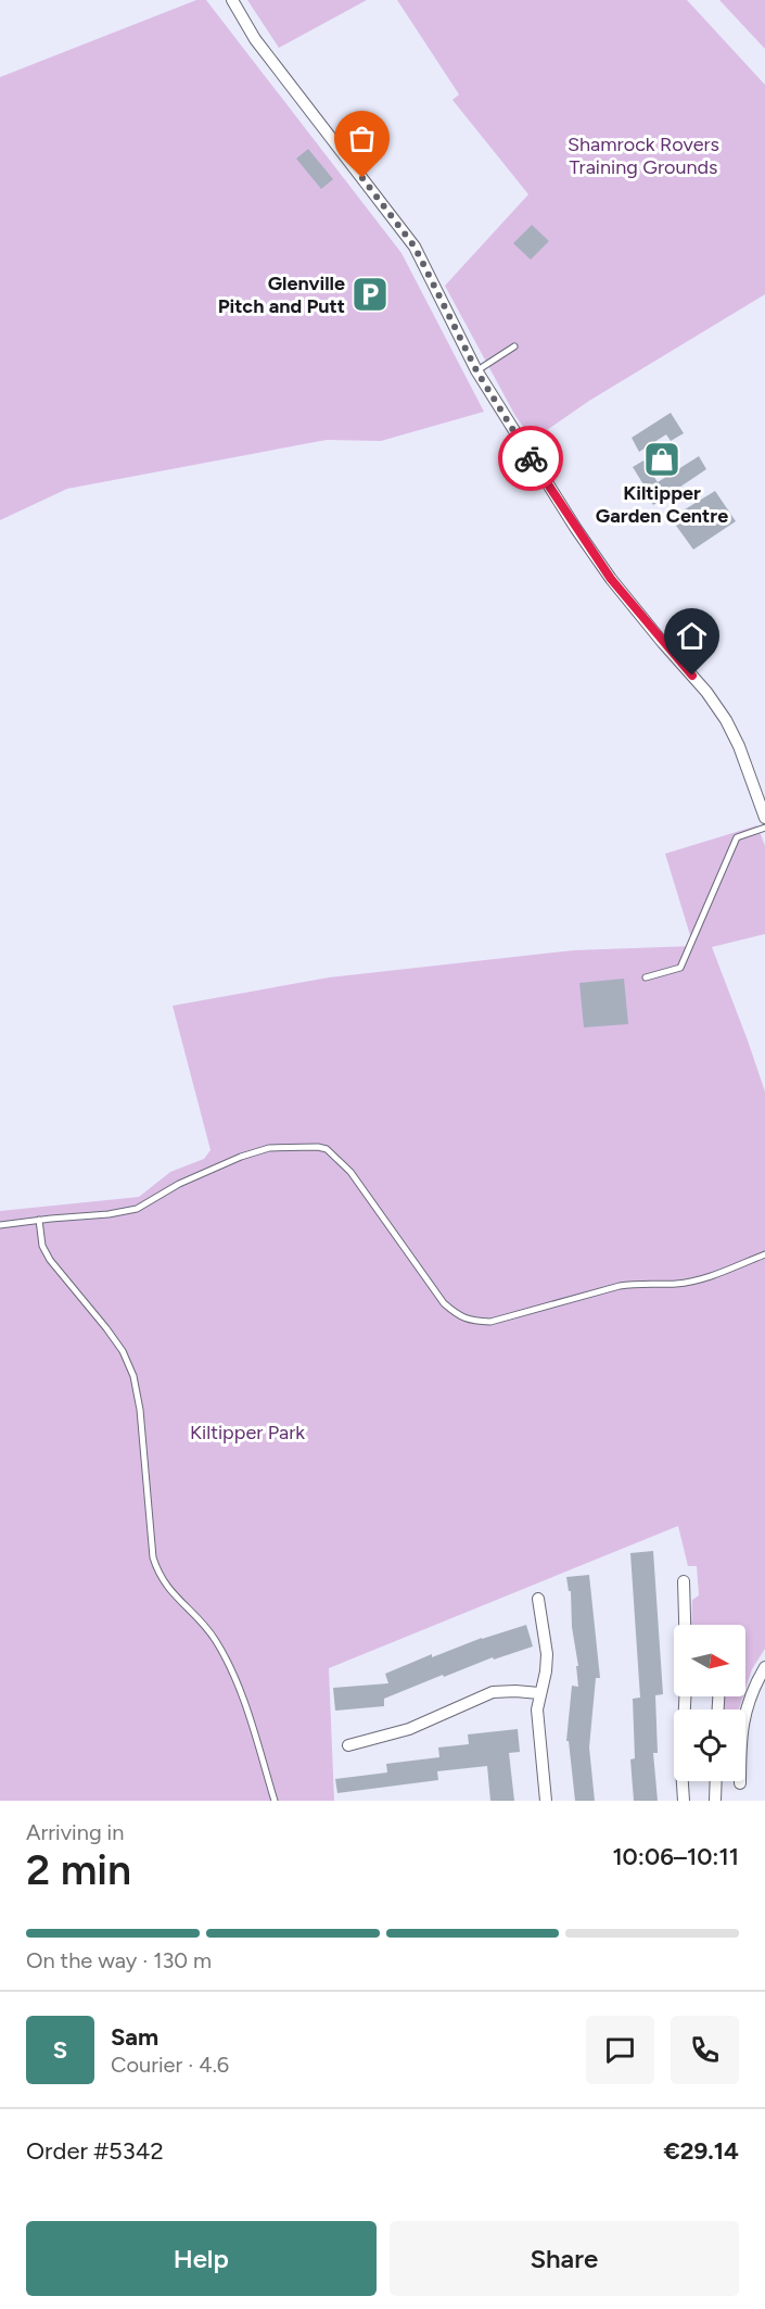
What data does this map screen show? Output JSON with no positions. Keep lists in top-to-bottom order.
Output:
{
  "parks": ["Shamrock Rovers Training Grounds", "Kiltipper Park"],
  "places": {
    "parking": ["Glenville Pitch and Putt"],
    "shop": ["Kiltipper Garden Centre"]
  },
  "north": "right",
  "page": {
    "heading": ["2 min", "Arriving in", "10:06–10:11"],
    "panel": [
      "Sam",
      "Courier · 4.6",
      "Order #5342",
      "€29.14"
    ],
    "bar": "On the way · 130 m",
    "round": "S",
    "buttons": ["Help", "Share"]
  }
}
